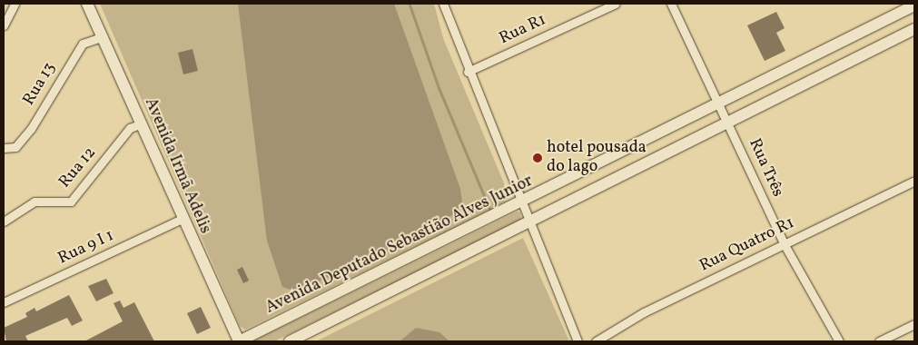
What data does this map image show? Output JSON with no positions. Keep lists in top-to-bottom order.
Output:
{
  "streets": {
    "street": [
      "Rua R1",
      "Rua 13",
      "Avenida Irmã Adelis",
      "Rua 12",
      "Rua Três",
      "Avenida Deputado Sebastião Alves Junior",
      "Rua Quatro R1",
      "Rua 9 I 1"
    ]
  },
  "crossings": [
    ["Rua 13", "Avenida Irmã Adelis"],
    ["Avenida Irmã Adelis", "Rua 12"],
    ["Avenida Irmã Adelis", "Avenida Deputado Sebastião Alves Junior"],
    ["Avenida Irmã Adelis", "Rua 9 I 1"],
    ["Rua Três", "Avenida Deputado Sebastião Alves Junior"],
    ["Rua Três", "Rua Quatro R1"]
  ],
  "places": ["hotel pousada do lago"]
}
